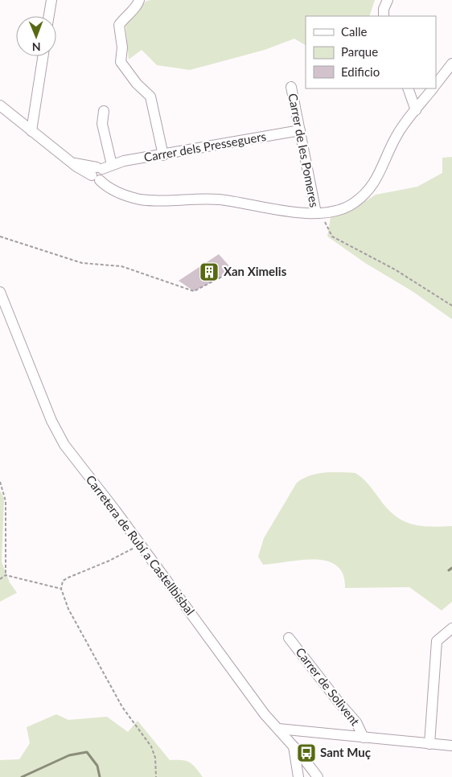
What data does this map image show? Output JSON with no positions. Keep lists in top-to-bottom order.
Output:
{
  "streets": {
    "street": [
      "Carrer dels Presseguers",
      "Carrer de les Pomeres",
      "Carretera de Rubí a Castellbisbal",
      "Carrer de Solivent"
    ]
  },
  "crossings": [
    ["Carrer dels Presseguers", "Carrer de les Pomeres"]
  ],
  "places": {
    "building": ["Xan Ximelis"],
    "bus stop": ["Sant Muç"]
  },
  "legend": ["Calle", "Parque", "Edificio"],
  "north": "bottom"
}
